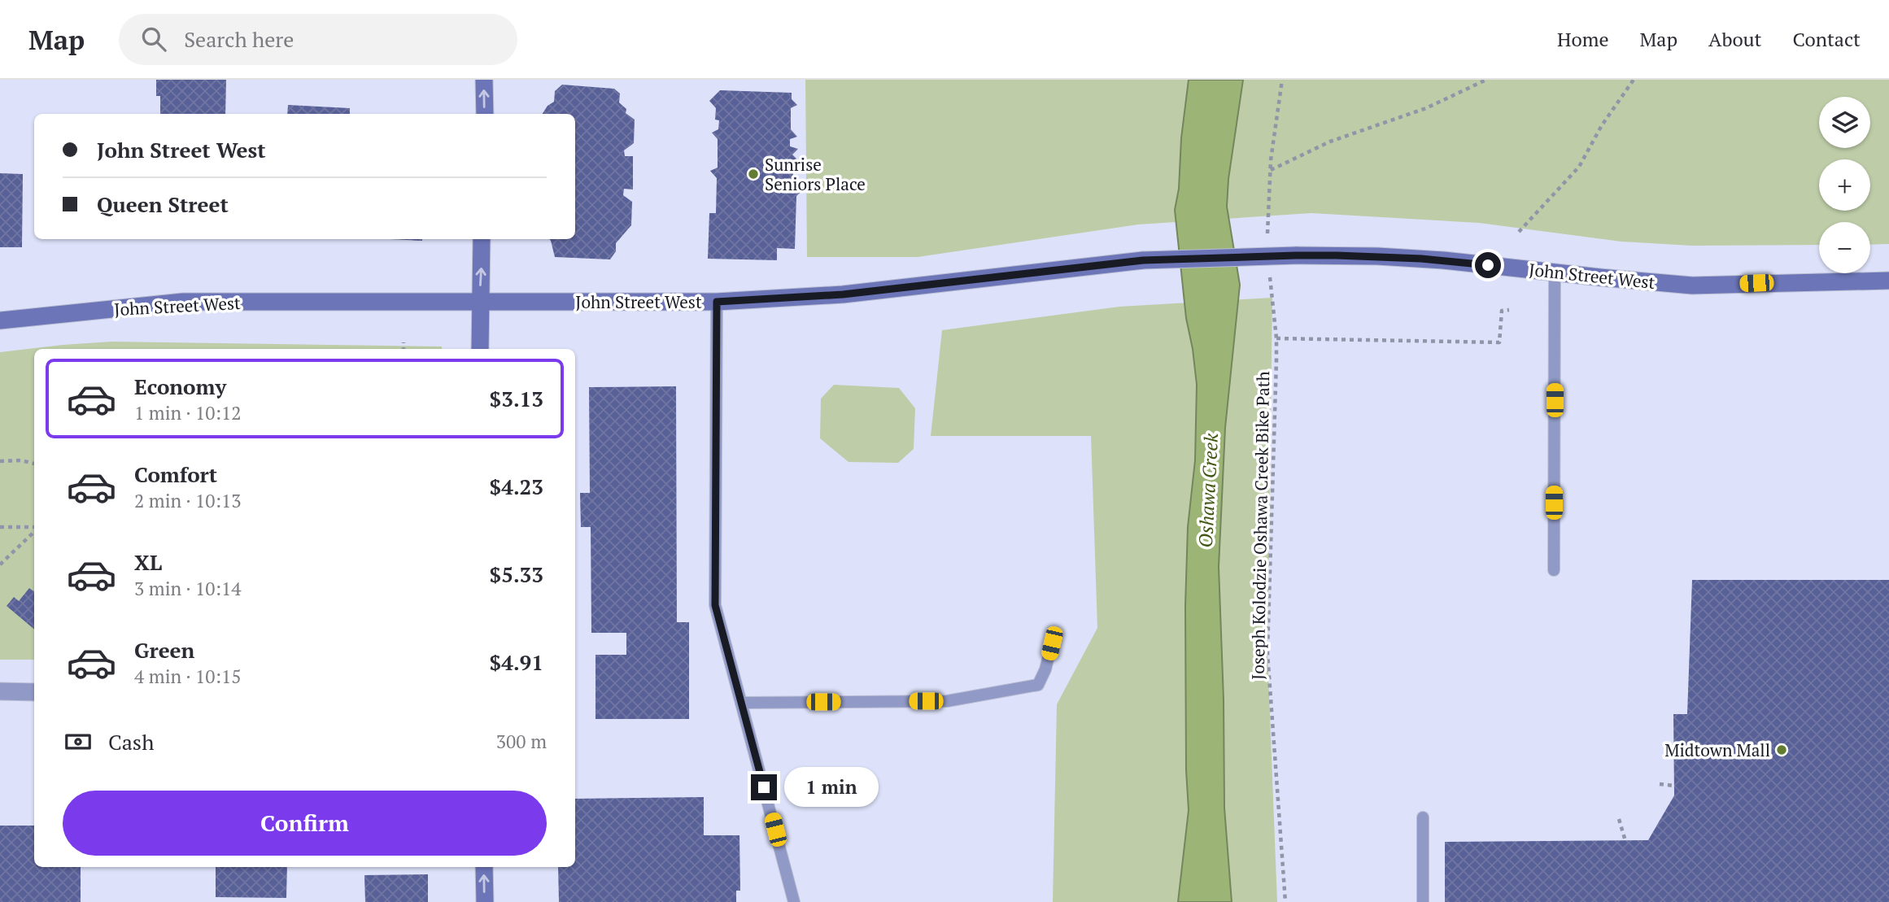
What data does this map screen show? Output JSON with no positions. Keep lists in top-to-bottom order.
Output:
{
  "streets": {
    "street": ["John Street West"],
    "path": ["Joseph Kolodzie Oshawa Creek Bike Path"]
  },
  "water": ["Oshawa Creek"],
  "places": ["Sunrise Seniors Place", "Midtown Mall"],
  "page": {
    "header": "Map",
    "search": "Search here",
    "nav": [
      "Home",
      "Map",
      "About",
      "Contact"
    ],
    "map_buttons": ["+", "−"],
    "banner": ["John Street West", "Queen Street"],
    "list": [
      {
        "name": "Economy",
        "note": "1 min · 10:12",
        "value": "$3.13"
      },
      {
        "name": "Comfort",
        "note": "2 min · 10:13",
        "value": "$4.23"
      },
      {
        "name": "XL",
        "note": "3 min · 10:14",
        "value": "$5.33"
      },
      {
        "name": "Green",
        "note": "4 min · 10:15",
        "value": "$4.91"
      }
    ],
    "pay": ["Cash", "300 m"],
    "bubble": "1 min",
    "buttons": "Confirm"
  }
}
